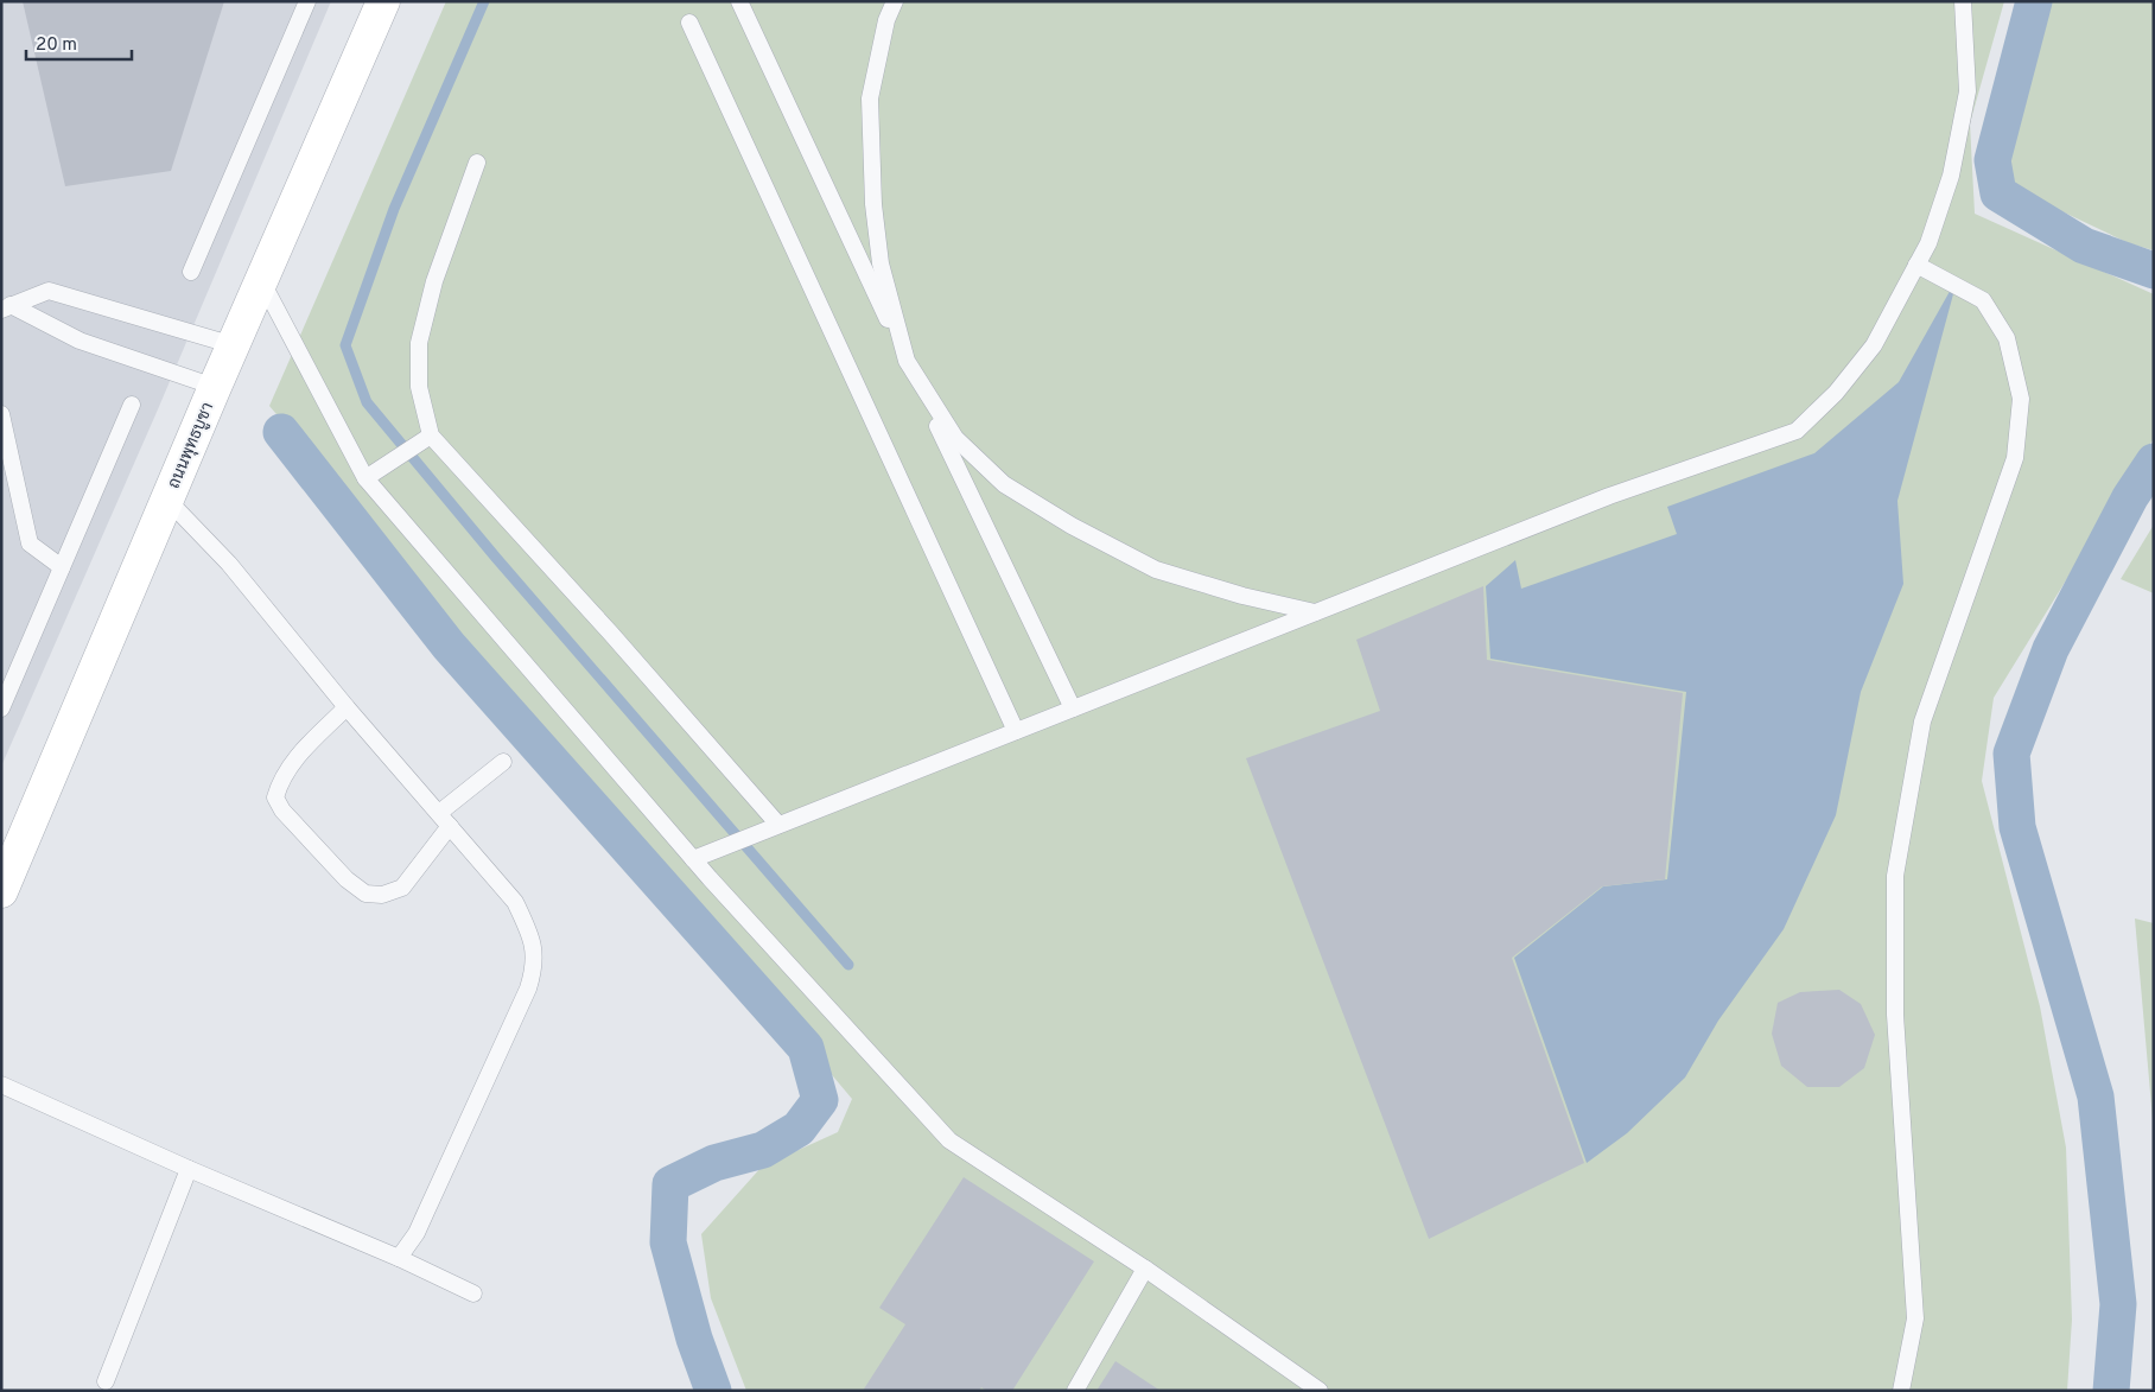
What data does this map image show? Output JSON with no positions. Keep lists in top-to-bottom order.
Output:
{
  "streets": {
    "main road": ["ถนนพุทธบูชา"]
  },
  "scale_bar": "20 m"
}
